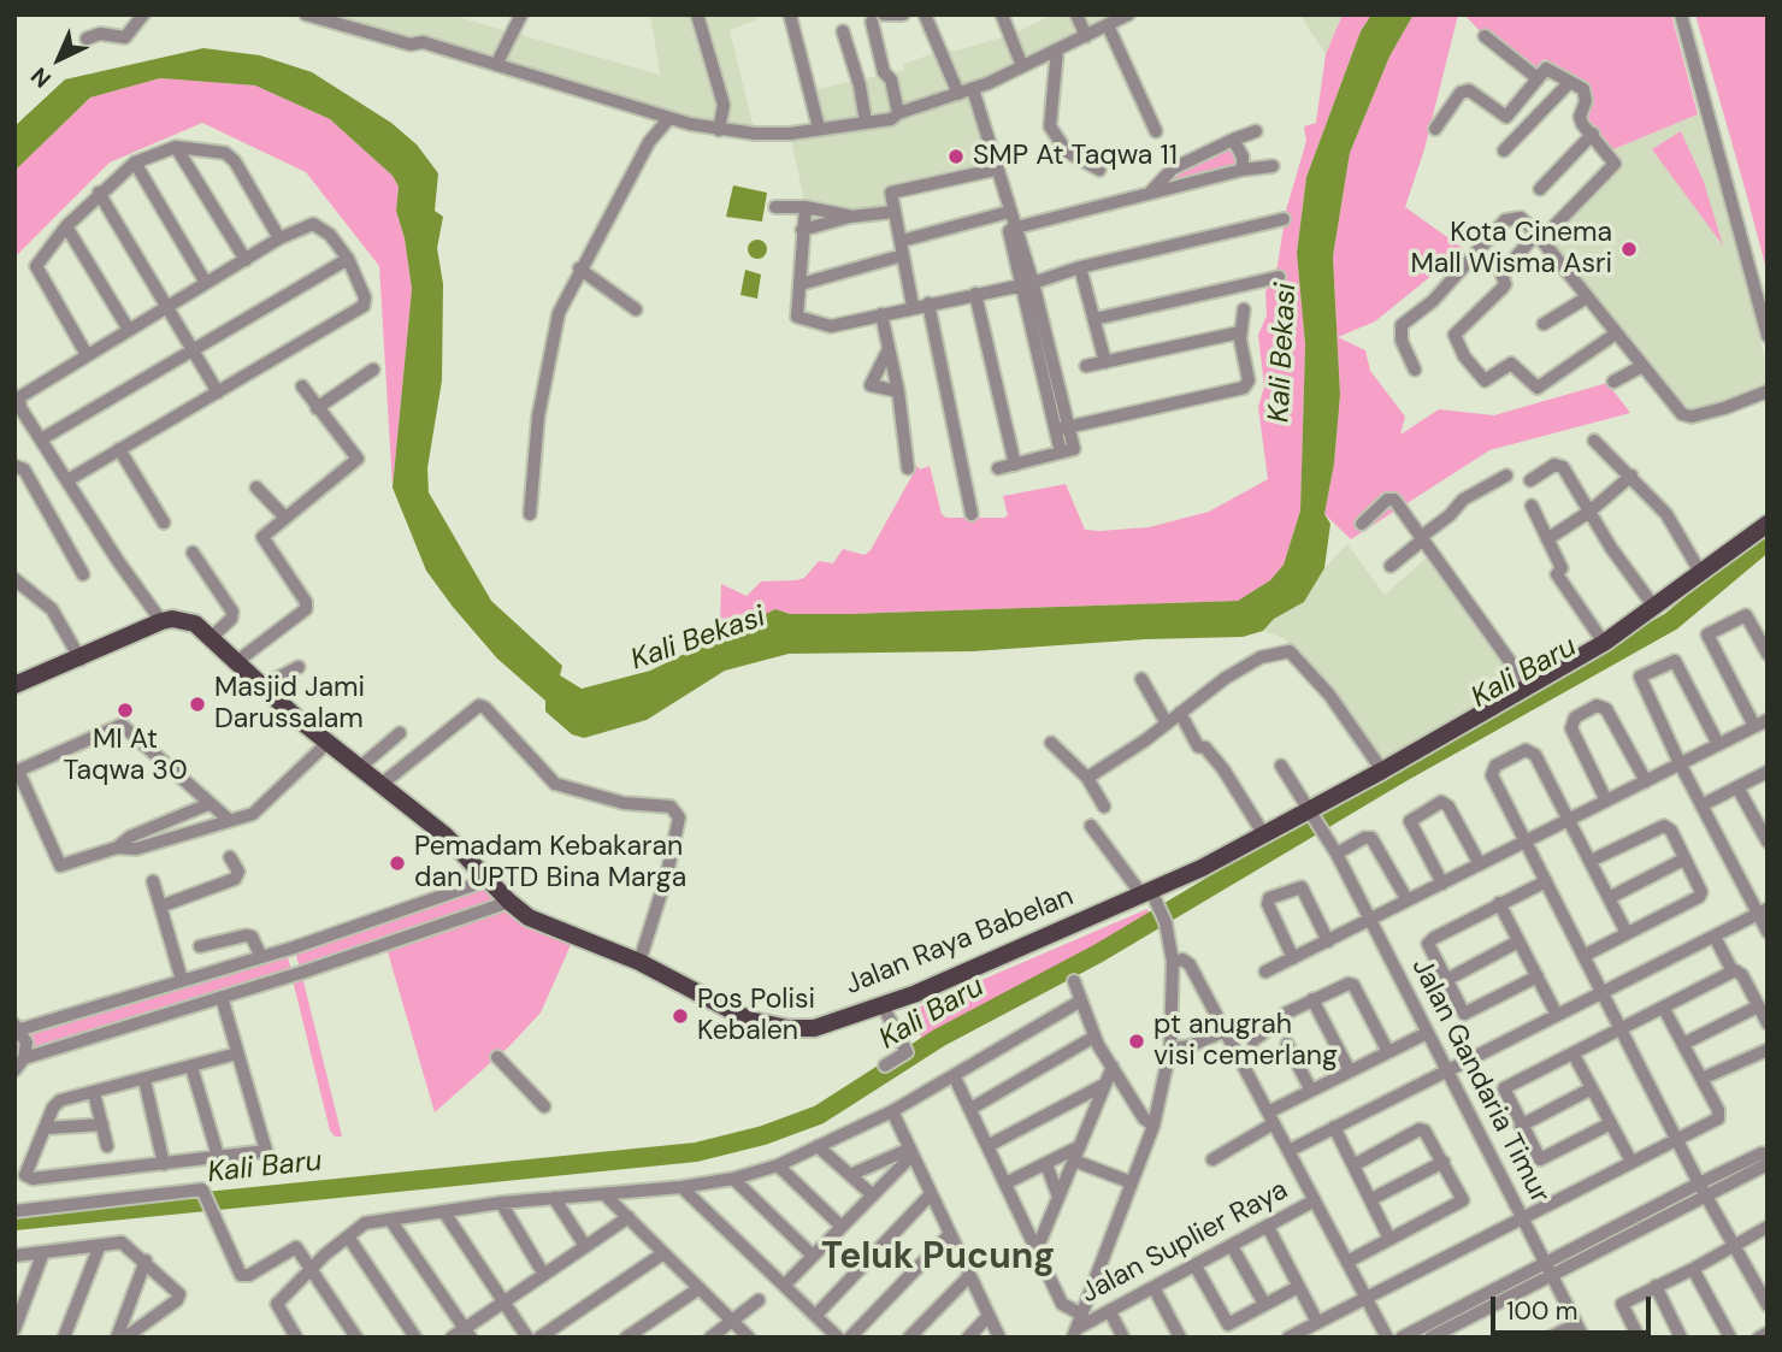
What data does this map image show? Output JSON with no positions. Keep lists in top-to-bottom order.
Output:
{
  "streets": {
    "main road": ["Jalan Raya Babelan"],
    "street": ["Jalan Gandaria Timur", "Jalan Suplier Raya"]
  },
  "crossings": [
    ["Jalan Raya Babelan", "Jalan Gandaria Timur"]
  ],
  "districts": ["Teluk Pucung"],
  "water": ["Kali Bekasi", "Kali Baru"],
  "places": [
    "SMP At Taqwa 11",
    "Kota Cinema Mall Wisma Asri",
    "Masjid Jami Darussalam",
    "MI At Taqwa 30",
    "Pemadam Kebakaran dan UPTD Bina Marga",
    "Pos Polisi Kebalen",
    "pt anugrah visi cemerlang"
  ],
  "scale_bar": "100 m",
  "north": "bottom left"
}
